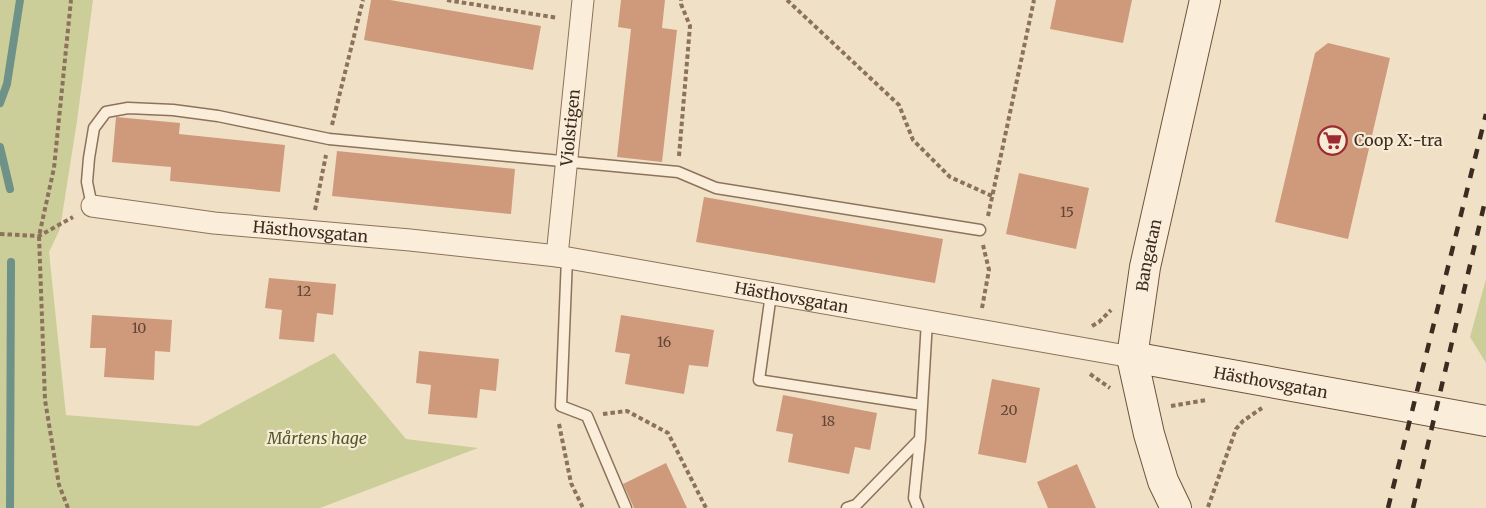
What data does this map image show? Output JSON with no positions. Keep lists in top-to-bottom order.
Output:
{
  "streets": {
    "street": ["Violstigen", "Hästhovsgatan", "Bangatan"]
  },
  "crossings": [
    ["Violstigen", "Hästhovsgatan"],
    ["Hästhovsgatan", "Bangatan"]
  ],
  "parks": ["Mårtens hage"],
  "places": {
    "supermarket": ["Coop X:-tra"]
  },
  "house_numbers": [
    "15",
    "12",
    "10",
    "16",
    "20",
    "18"
  ]
}
